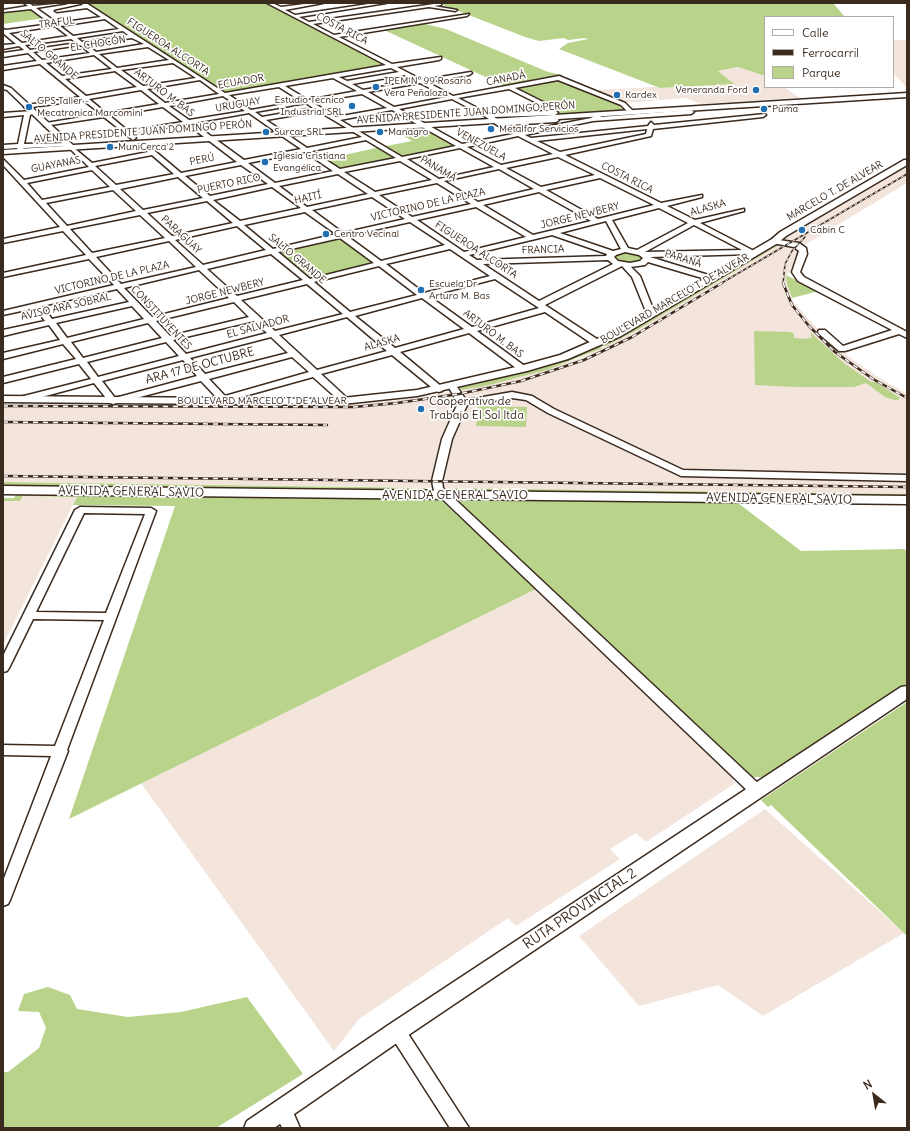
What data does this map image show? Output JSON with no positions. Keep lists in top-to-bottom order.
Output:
{
  "streets": {
    "main road": [
      "AVENIDA PRESIDENTE JUAN DOMINGO PERÓN",
      "MARCELO T. DE ALVEAR",
      "PARAGUAY",
      "BOULEVARD MARCELO T. DE ALVEAR",
      "AVENIDA GENERAL SAVIO",
      "RUTA PROVINCIAL 2"
    ],
    "street": [
      "TRAFUL",
      "COSTA RICA",
      "EL CHOCÓN",
      "FIGUEROA ALCORTA",
      "SALTO GRANDE",
      "CANADÁ",
      "ECUADOR",
      "ARTURO M. BAS",
      "URUGUAY",
      "VENEZUELA",
      "PERÚ",
      "GUAYANAS",
      "PANAMÁ",
      "PUERTO RICO",
      "HAITÍ",
      "VICTORINO DE LA PLAZA",
      "ALASKA",
      "JORGE NEWBERY",
      "FRANCIA",
      "PARANÁ",
      "AVISO ARA SOBRAL",
      "CONSTITUYENTES",
      "EL SALVADOR",
      "ARA 17 DE OCTUBRE"
    ]
  },
  "crossings": [
    ["TRAFUL", "ARTURO M. BAS"],
    ["COSTA RICA", "CANADÁ"],
    ["COSTA RICA", "ECUADOR"],
    ["COSTA RICA", "URUGUAY"],
    ["COSTA RICA", "AVENIDA PRESIDENTE JUAN DOMINGO PERÓN"],
    ["COSTA RICA", "PUERTO RICO"],
    ["COSTA RICA", "HAITÍ"],
    ["COSTA RICA", "VICTORINO DE LA PLAZA"],
    ["COSTA RICA", "ALASKA"],
    ["COSTA RICA", "JORGE NEWBERY"],
    ["COSTA RICA", "BOULEVARD MARCELO T. DE ALVEAR"],
    ["EL CHOCÓN", "FIGUEROA ALCORTA"],
    ["EL CHOCÓN", "SALTO GRANDE"],
    ["EL CHOCÓN", "ARTURO M. BAS"],
    ["FIGUEROA ALCORTA", "ECUADOR"],
    ["FIGUEROA ALCORTA", "URUGUAY"],
    ["FIGUEROA ALCORTA", "AVENIDA PRESIDENTE JUAN DOMINGO PERÓN"],
    ["FIGUEROA ALCORTA", "PERÚ"],
    ["FIGUEROA ALCORTA", "PUERTO RICO"],
    ["FIGUEROA ALCORTA", "HAITÍ"],
    ["FIGUEROA ALCORTA", "VICTORINO DE LA PLAZA"],
    ["FIGUEROA ALCORTA", "ALASKA"],
    ["FIGUEROA ALCORTA", "JORGE NEWBERY"],
    ["FIGUEROA ALCORTA", "FRANCIA"],
    ["FIGUEROA ALCORTA", "BOULEVARD MARCELO T. DE ALVEAR"],
    ["FIGUEROA ALCORTA", "EL SALVADOR"],
    ["SALTO GRANDE", "ECUADOR"],
    ["SALTO GRANDE", "URUGUAY"],
    ["SALTO GRANDE", "AVENIDA PRESIDENTE JUAN DOMINGO PERÓN"],
    ["SALTO GRANDE", "PERÚ"],
    ["SALTO GRANDE", "GUAYANAS"],
    ["SALTO GRANDE", "PUERTO RICO"],
    ["SALTO GRANDE", "HAITÍ"],
    ["SALTO GRANDE", "VICTORINO DE LA PLAZA"],
    ["SALTO GRANDE", "ALASKA"],
    ["SALTO GRANDE", "JORGE NEWBERY"],
    ["SALTO GRANDE", "BOULEVARD MARCELO T. DE ALVEAR"],
    ["SALTO GRANDE", "EL SALVADOR"],
    ["CANADÁ", "AVENIDA PRESIDENTE JUAN DOMINGO PERÓN"],
    ["CANADÁ", "VENEZUELA"],
    ["CANADÁ", "PANAMÁ"],
    ["ECUADOR", "ARTURO M. BAS"],
    ["ECUADOR", "VENEZUELA"],
    ["ECUADOR", "PANAMÁ"],
    ["ECUADOR", "PARAGUAY"],
    ["ARTURO M. BAS", "URUGUAY"],
    ["ARTURO M. BAS", "AVENIDA PRESIDENTE JUAN DOMINGO PERÓN"],
    ["ARTURO M. BAS", "PERÚ"],
    ["ARTURO M. BAS", "PUERTO RICO"],
    ["ARTURO M. BAS", "HAITÍ"],
    ["ARTURO M. BAS", "VICTORINO DE LA PLAZA"],
    ["ARTURO M. BAS", "ALASKA"],
    ["ARTURO M. BAS", "JORGE NEWBERY"],
    ["ARTURO M. BAS", "BOULEVARD MARCELO T. DE ALVEAR"],
    ["ARTURO M. BAS", "EL SALVADOR"],
    ["URUGUAY", "VENEZUELA"],
    ["URUGUAY", "PANAMÁ"],
    ["AVENIDA PRESIDENTE JUAN DOMINGO PERÓN", "VENEZUELA"],
    ["AVENIDA PRESIDENTE JUAN DOMINGO PERÓN", "PANAMÁ"],
    ["AVENIDA PRESIDENTE JUAN DOMINGO PERÓN", "PUERTO RICO"],
    ["AVENIDA PRESIDENTE JUAN DOMINGO PERÓN", "PARAGUAY"],
    ["VENEZUELA", "PUERTO RICO"],
    ["VENEZUELA", "HAITÍ"],
    ["VENEZUELA", "VICTORINO DE LA PLAZA"],
    ["VENEZUELA", "JORGE NEWBERY"],
    ["PERÚ", "PANAMÁ"],
    ["PERÚ", "PARAGUAY"],
    ["PERÚ", "CONSTITUYENTES"],
    ["GUAYANAS", "PARAGUAY"],
    ["GUAYANAS", "CONSTITUYENTES"],
    ["PANAMÁ", "PUERTO RICO"],
    ["PANAMÁ", "HAITÍ"],
    ["PANAMÁ", "VICTORINO DE LA PLAZA"],
    ["PANAMÁ", "JORGE NEWBERY"],
    ["PUERTO RICO", "PARAGUAY"],
    ["PUERTO RICO", "CONSTITUYENTES"],
    ["MARCELO T. DE ALVEAR", "BOULEVARD MARCELO T. DE ALVEAR"],
    ["HAITÍ", "PARAGUAY"],
    ["HAITÍ", "CONSTITUYENTES"],
    ["VICTORINO DE LA PLAZA", "PARAGUAY"],
    ["VICTORINO DE LA PLAZA", "CONSTITUYENTES"],
    ["ALASKA", "PARAGUAY"],
    ["ALASKA", "PARANÁ"],
    ["ALASKA", "BOULEVARD MARCELO T. DE ALVEAR"],
    ["ALASKA", "CONSTITUYENTES"],
    ["JORGE NEWBERY", "PARAGUAY"],
    ["JORGE NEWBERY", "CONSTITUYENTES"],
    ["PARAGUAY", "BOULEVARD MARCELO T. DE ALVEAR"],
    ["PARAGUAY", "EL SALVADOR"],
    ["PARAGUAY", "ARA 17 DE OCTUBRE"],
    ["PARANÁ", "BOULEVARD MARCELO T. DE ALVEAR"],
    ["BOULEVARD MARCELO T. DE ALVEAR", "CONSTITUYENTES"],
    ["BOULEVARD MARCELO T. DE ALVEAR", "EL SALVADOR"],
    ["BOULEVARD MARCELO T. DE ALVEAR", "ARA 17 DE OCTUBRE"],
    ["AVISO ARA SOBRAL", "CONSTITUYENTES"],
    ["CONSTITUYENTES", "EL SALVADOR"],
    ["CONSTITUYENTES", "ARA 17 DE OCTUBRE"]
  ],
  "places": [
    "IPEM Nº 99 Rosario Vera Peñaloza",
    "Veneranda Ford",
    "Kardex",
    "Estudio Técnico Industrial SRL",
    "GPS Taller - Mecatronica Marcomini",
    "Puma",
    "Metalfor Servicios",
    "Surcar SRL",
    "Managro",
    "MuniCerca 2",
    "Iglesia Cristiana Evangélica",
    "Cabín C",
    "Centro Vecinal",
    "Escuela Dr Arturo M. Bas",
    "Cooperativa de Trabajo El Sol ltda"
  ],
  "legend": ["Calle", "Ferrocarril", "Parque"],
  "north": "top left"
}
